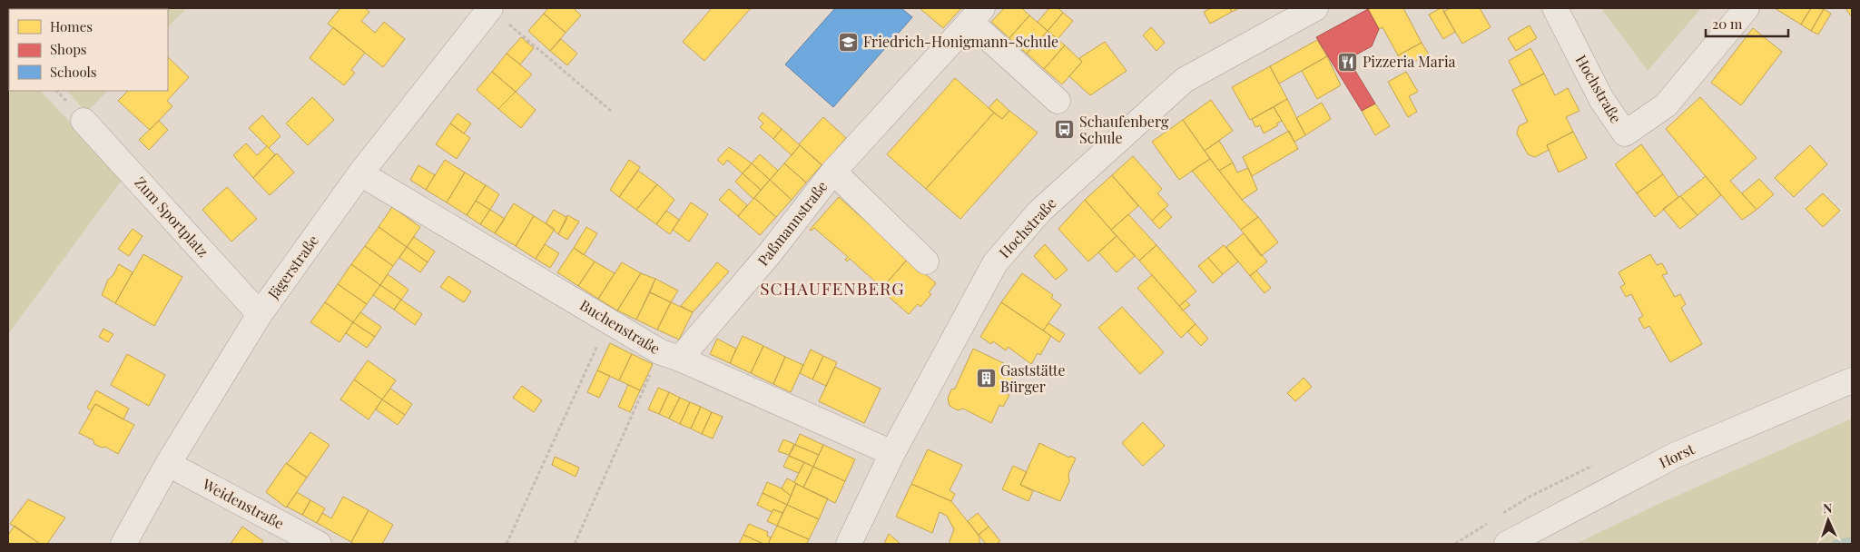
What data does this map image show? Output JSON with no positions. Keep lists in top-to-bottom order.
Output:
{
  "streets": {
    "street": [
      "Hochstraße",
      "Zum Sportplatz",
      "Paßmannstraße",
      "Jägerstraße",
      "Buchenstraße",
      "Horst",
      "Weidenstraße"
    ]
  },
  "crossings": [
    ["Hochstraße", "Buchenstraße"],
    ["Zum Sportplatz", "Jägerstraße"],
    ["Paßmannstraße", "Buchenstraße"],
    ["Jägerstraße", "Buchenstraße"],
    ["Jägerstraße", "Weidenstraße"]
  ],
  "districts": ["SCHAUFENBERG"],
  "places": {
    "school or university": ["Friedrich-Honigmann-Schule"],
    "restaurant": ["Pizzeria Maria"],
    "bus stop": ["Schaufenberg Schule"],
    "building": ["Gaststätte Bürger"]
  },
  "legend": ["Homes", "Shops", "Schools"],
  "scale_bar": "20 m",
  "north": "top"
}
